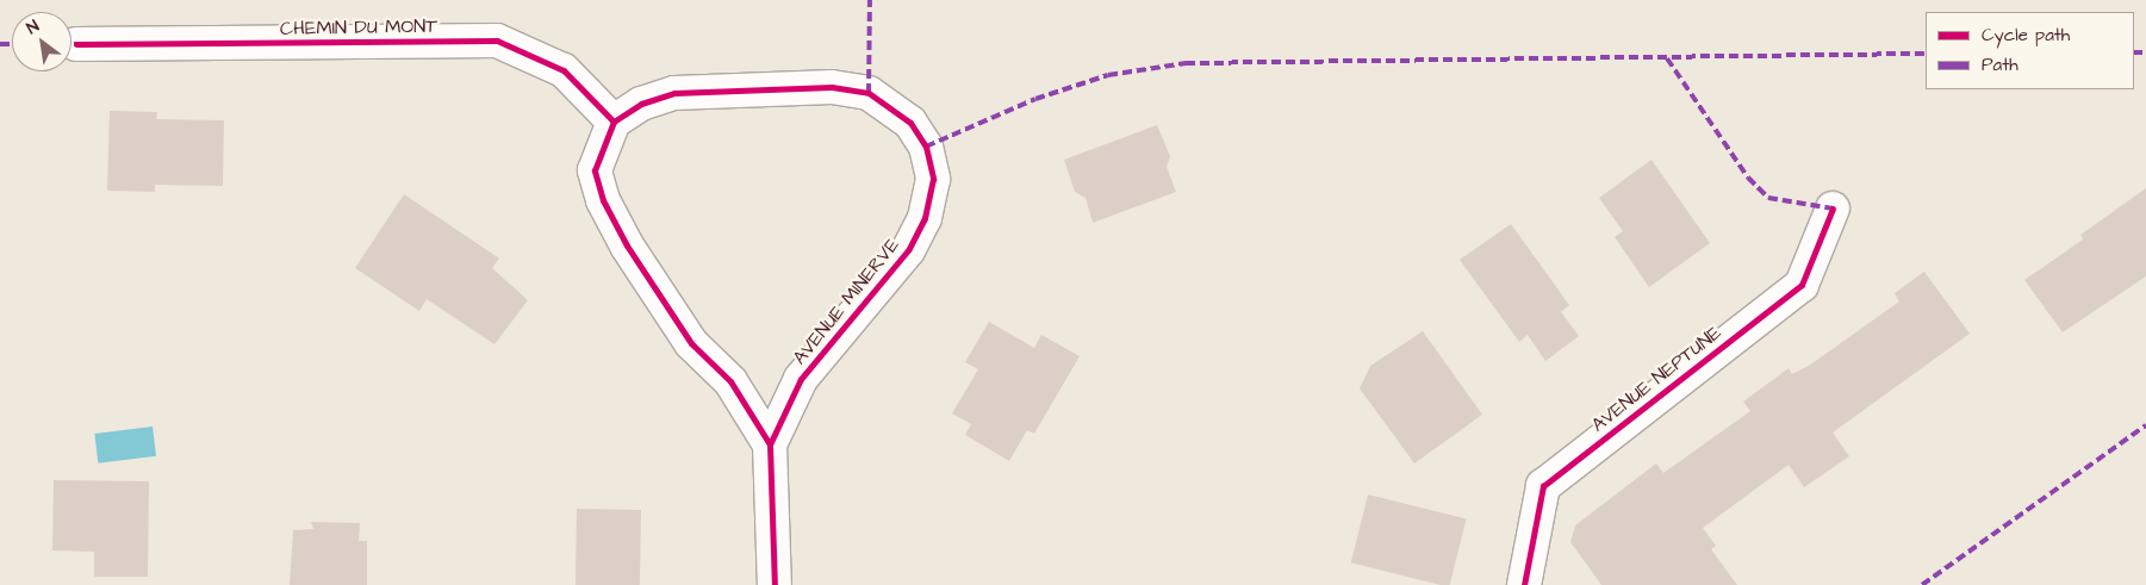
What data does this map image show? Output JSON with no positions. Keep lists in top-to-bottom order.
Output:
{
  "streets": {
    "street": ["CHEMIN DU MONT", "AVENUE MINERVE", "AVENUE NEPTUNE"]
  },
  "crossings": [
    ["CHEMIN DU MONT", "AVENUE MINERVE"]
  ],
  "legend": ["Cycle path", "Path"],
  "north": "top left"
}
